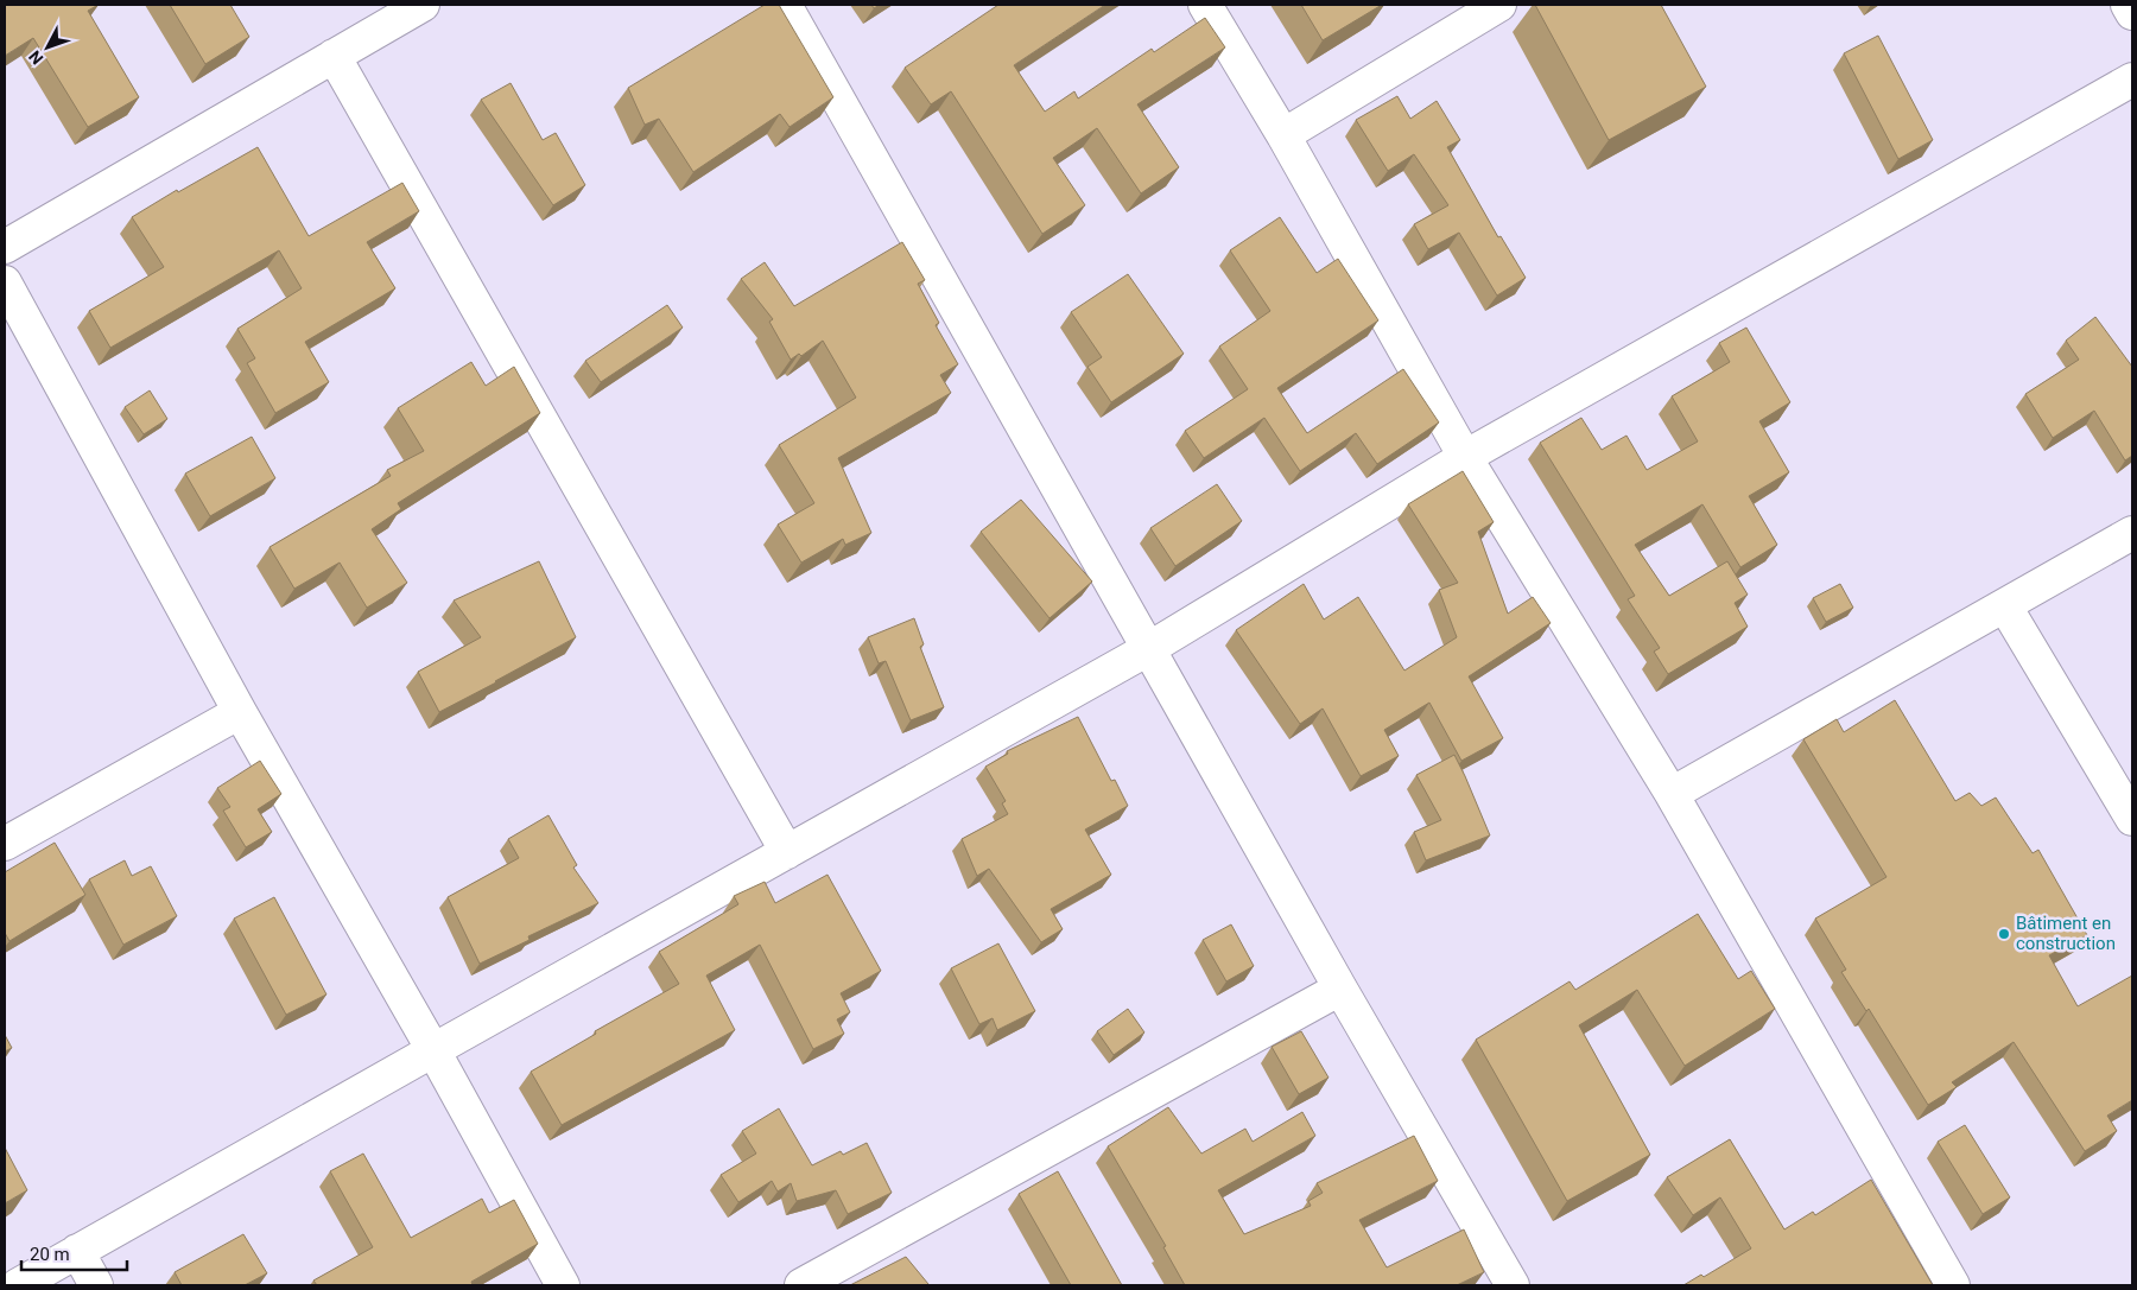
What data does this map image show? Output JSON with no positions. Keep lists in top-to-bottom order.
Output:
{
  "places": ["Bâtiment en construction"],
  "scale_bar": "20 m",
  "north": "bottom left"
}
